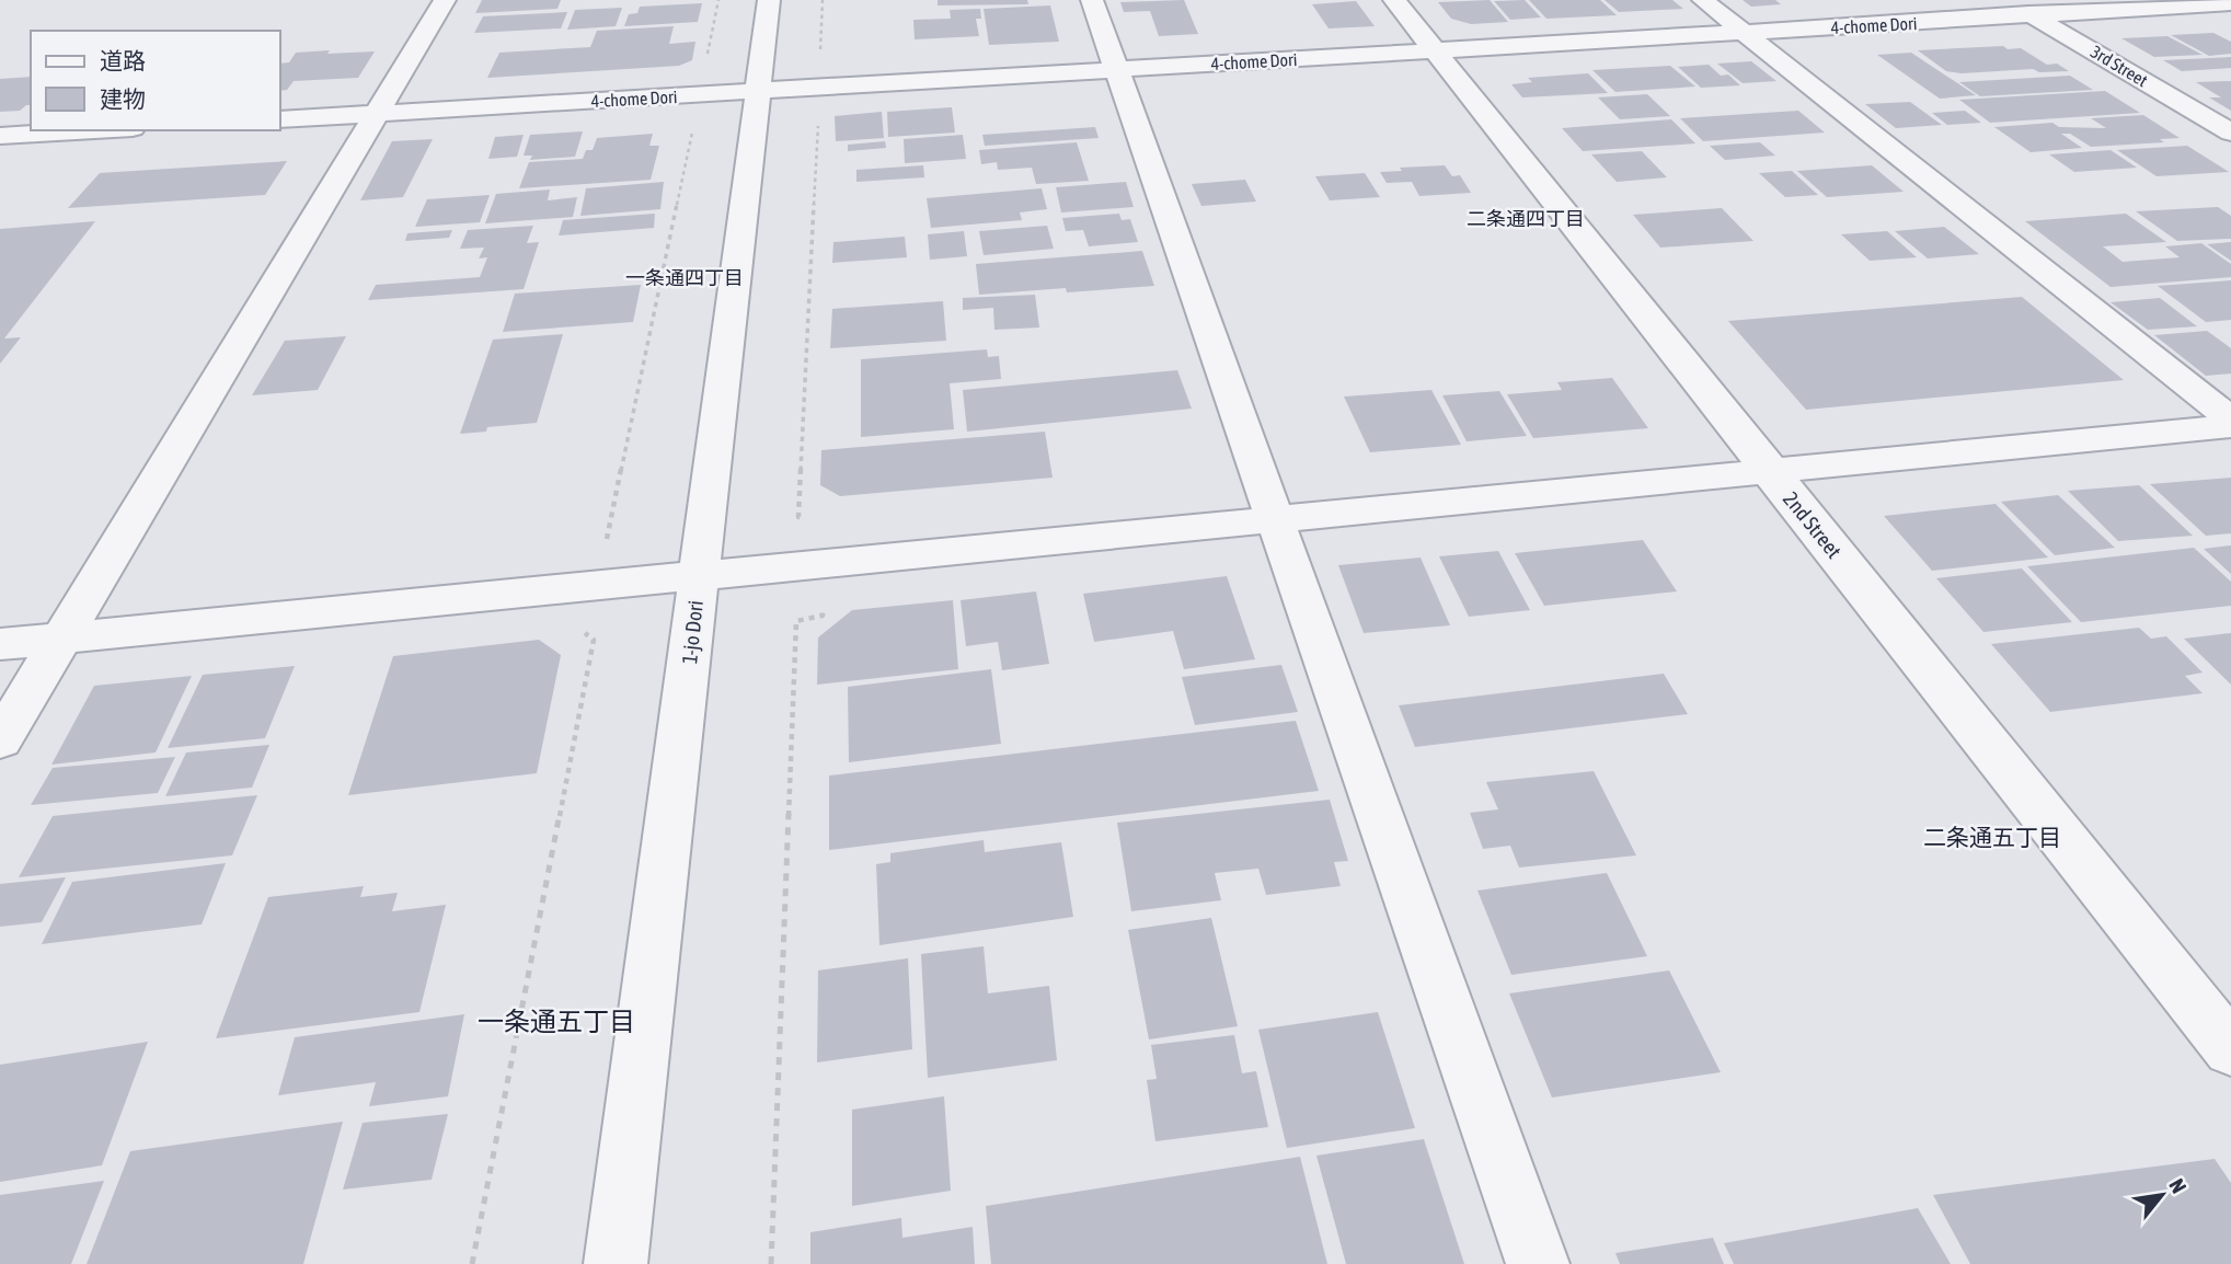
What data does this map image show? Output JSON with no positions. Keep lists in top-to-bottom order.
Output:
{
  "streets": {
    "street": [
      "4-chome Dori",
      "3rd Street",
      "2nd Street",
      "1-jo Dori"
    ]
  },
  "crossings": [
    ["4-chome Dori", "3rd Street"],
    ["4-chome Dori", "2nd Street"],
    ["4-chome Dori", "1-jo Dori"]
  ],
  "districts": [
    "二条通四丁目",
    "一条通四丁目",
    "二条通五丁目",
    "一条通五丁目"
  ],
  "legend": ["道路", "建物"],
  "north": "top right"
}
